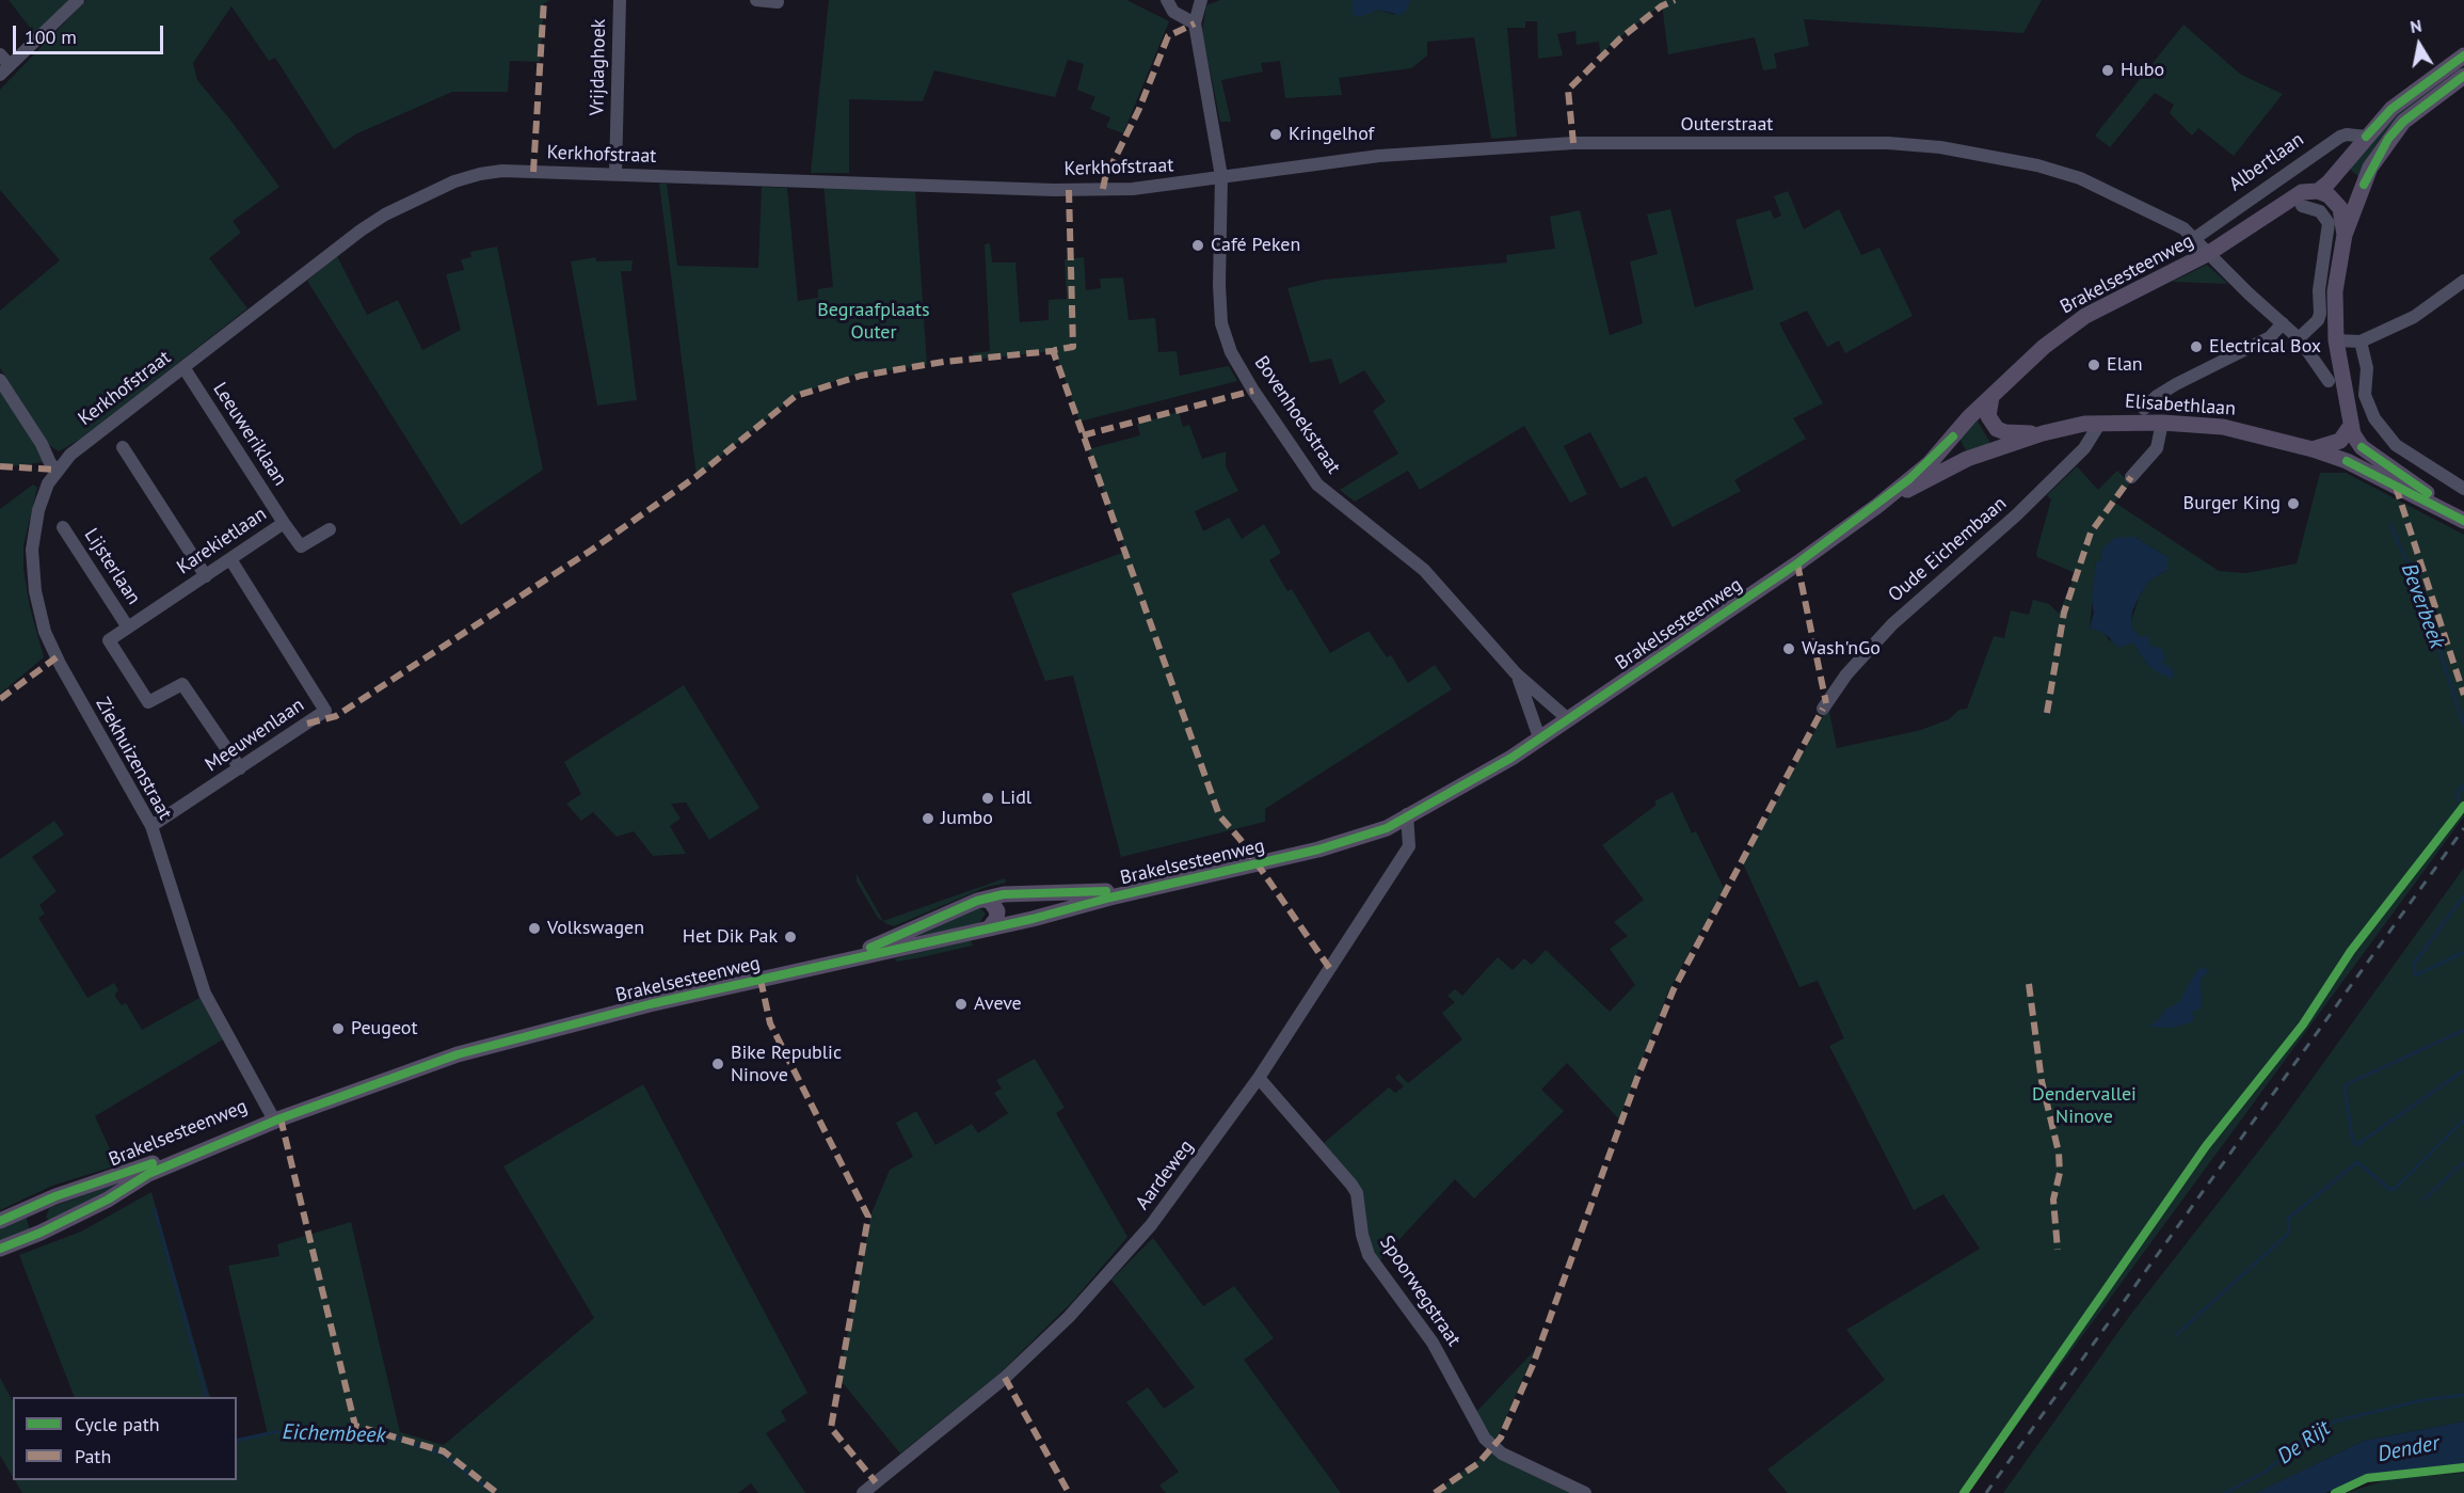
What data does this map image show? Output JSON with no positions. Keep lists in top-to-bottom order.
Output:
{
  "streets": {
    "main road": ["Brakelsesteenweg", "Elisabethlaan"],
    "street": [
      "Vrijdaghoek",
      "Outerstraat",
      "Kerkhofstraat",
      "Albertlaan",
      "Bovenhoekstraat",
      "Leeuweriklaan",
      "Karekietlaan",
      "Oude Eichembaan",
      "Lijsterlaan",
      "Meeuwenlaan",
      "Ziekhuizenstraat",
      "Aardeweg",
      "Spoorwegstraat"
    ]
  },
  "crossings": [
    ["Vrijdaghoek", "Kerkhofstraat"],
    ["Outerstraat", "Kerkhofstraat"],
    ["Outerstraat", "Albertlaan"],
    ["Outerstraat", "Brakelsesteenweg"],
    ["Outerstraat", "Bovenhoekstraat"],
    ["Kerkhofstraat", "Bovenhoekstraat"],
    ["Kerkhofstraat", "Leeuweriklaan"],
    ["Kerkhofstraat", "Ziekhuizenstraat"],
    ["Brakelsesteenweg", "Elisabethlaan"],
    ["Brakelsesteenweg", "Bovenhoekstraat"],
    ["Brakelsesteenweg", "Ziekhuizenstraat"],
    ["Brakelsesteenweg", "Aardeweg"],
    ["Elisabethlaan", "Oude Eichembaan"],
    ["Leeuweriklaan", "Karekietlaan"],
    ["Karekietlaan", "Lijsterlaan"],
    ["Karekietlaan", "Meeuwenlaan"],
    ["Meeuwenlaan", "Ziekhuizenstraat"],
    ["Aardeweg", "Spoorwegstraat"]
  ],
  "water": [
    "Beverbeek",
    "Eichembeek",
    "De Rijt",
    "Dender"
  ],
  "parks": ["Begraafplaats Outer", "Dendervallei Ninove"],
  "places": [
    "Hubo",
    "Kringelhof",
    "Café Peken",
    "Electrical Box",
    "Elan",
    "Burger King",
    "Wash'nGo",
    "Lidl",
    "Jumbo",
    "Volkswagen",
    "Het Dik Pak",
    "Aveve",
    "Peugeot",
    "Bike Republic Ninove"
  ],
  "legend": ["Cycle path", "Path"],
  "scale_bar": "100 m",
  "north": "top"
}
